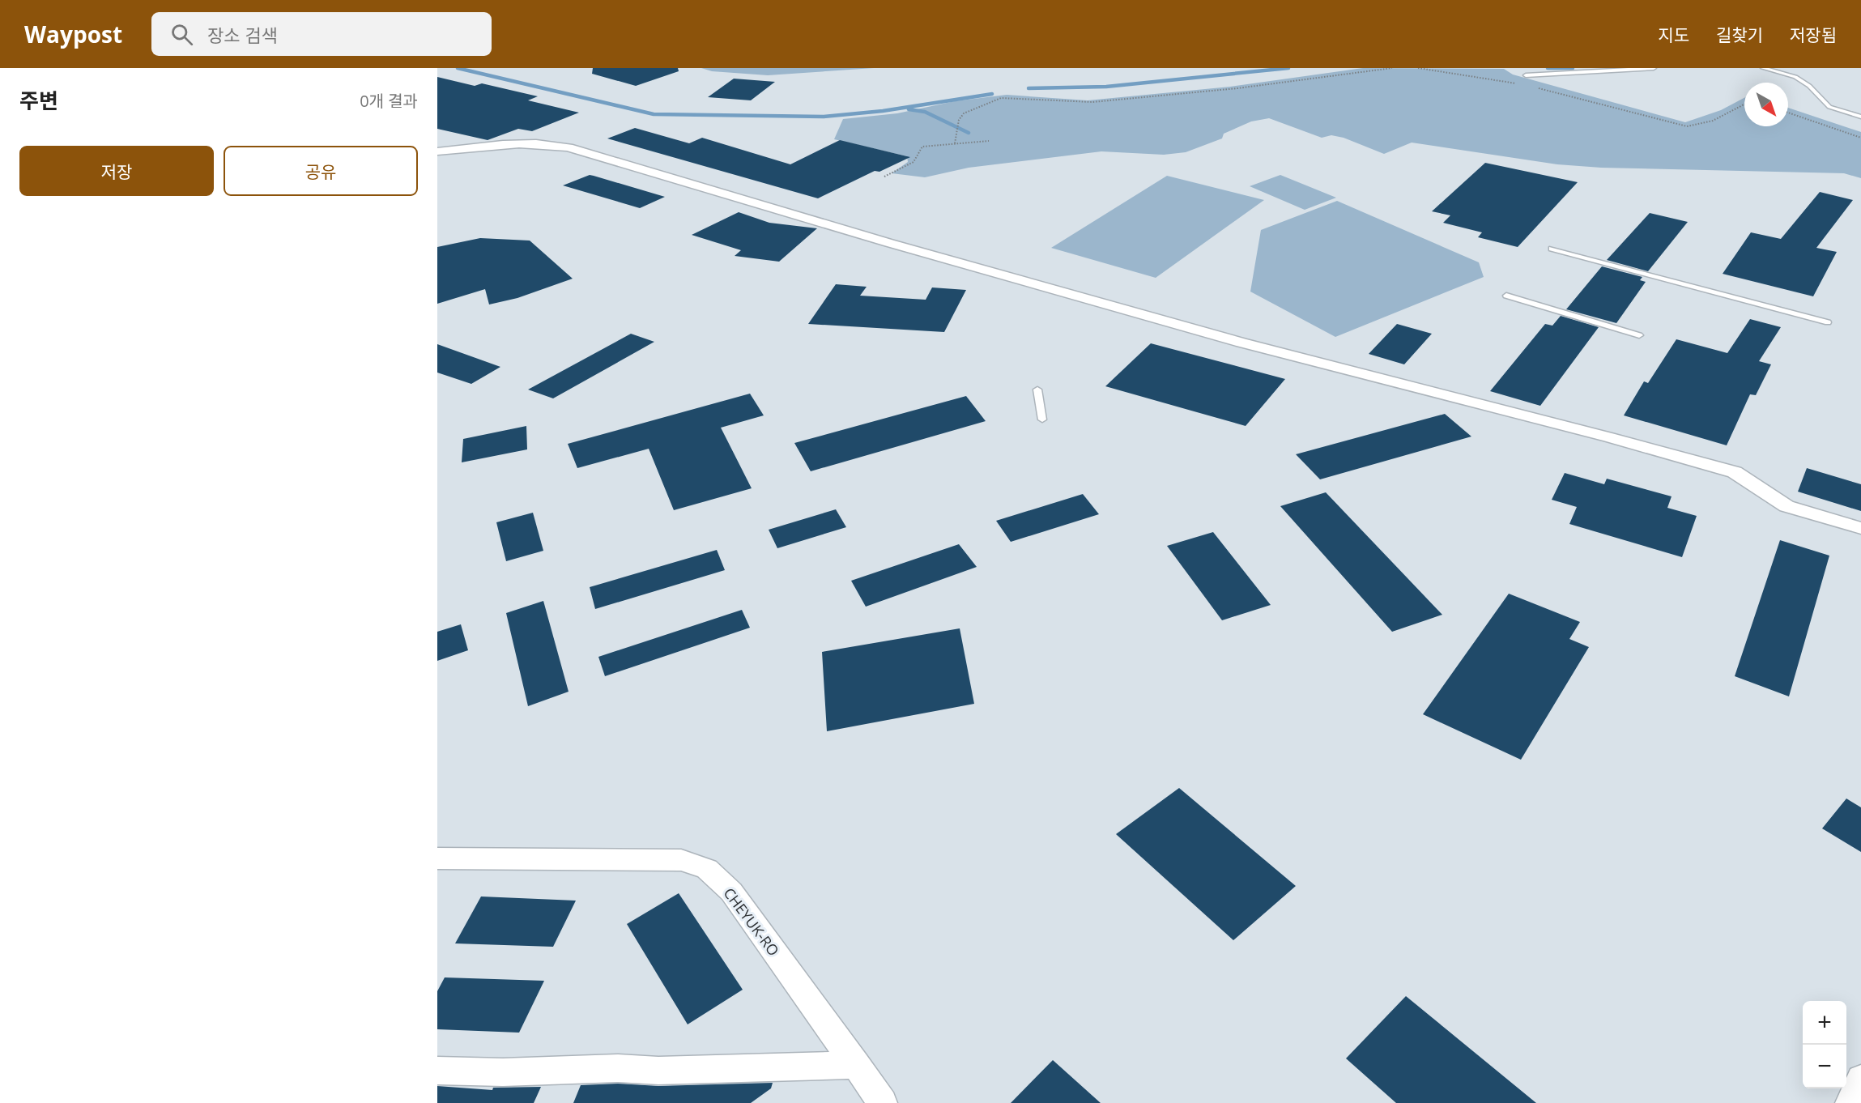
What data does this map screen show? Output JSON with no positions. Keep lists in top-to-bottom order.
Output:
{
  "streets": {
    "street": ["CHEYUK-RO"]
  },
  "north": "bottom right",
  "page": {
    "header": "Waypost",
    "search": "장소 검색",
    "nav": ["지도", "길찾기", "저장됨"],
    "heading": ["주변", "0개 결과"],
    "buttons": ["저장", "공유"],
    "map_buttons": ["+", "−"]
  }
}
